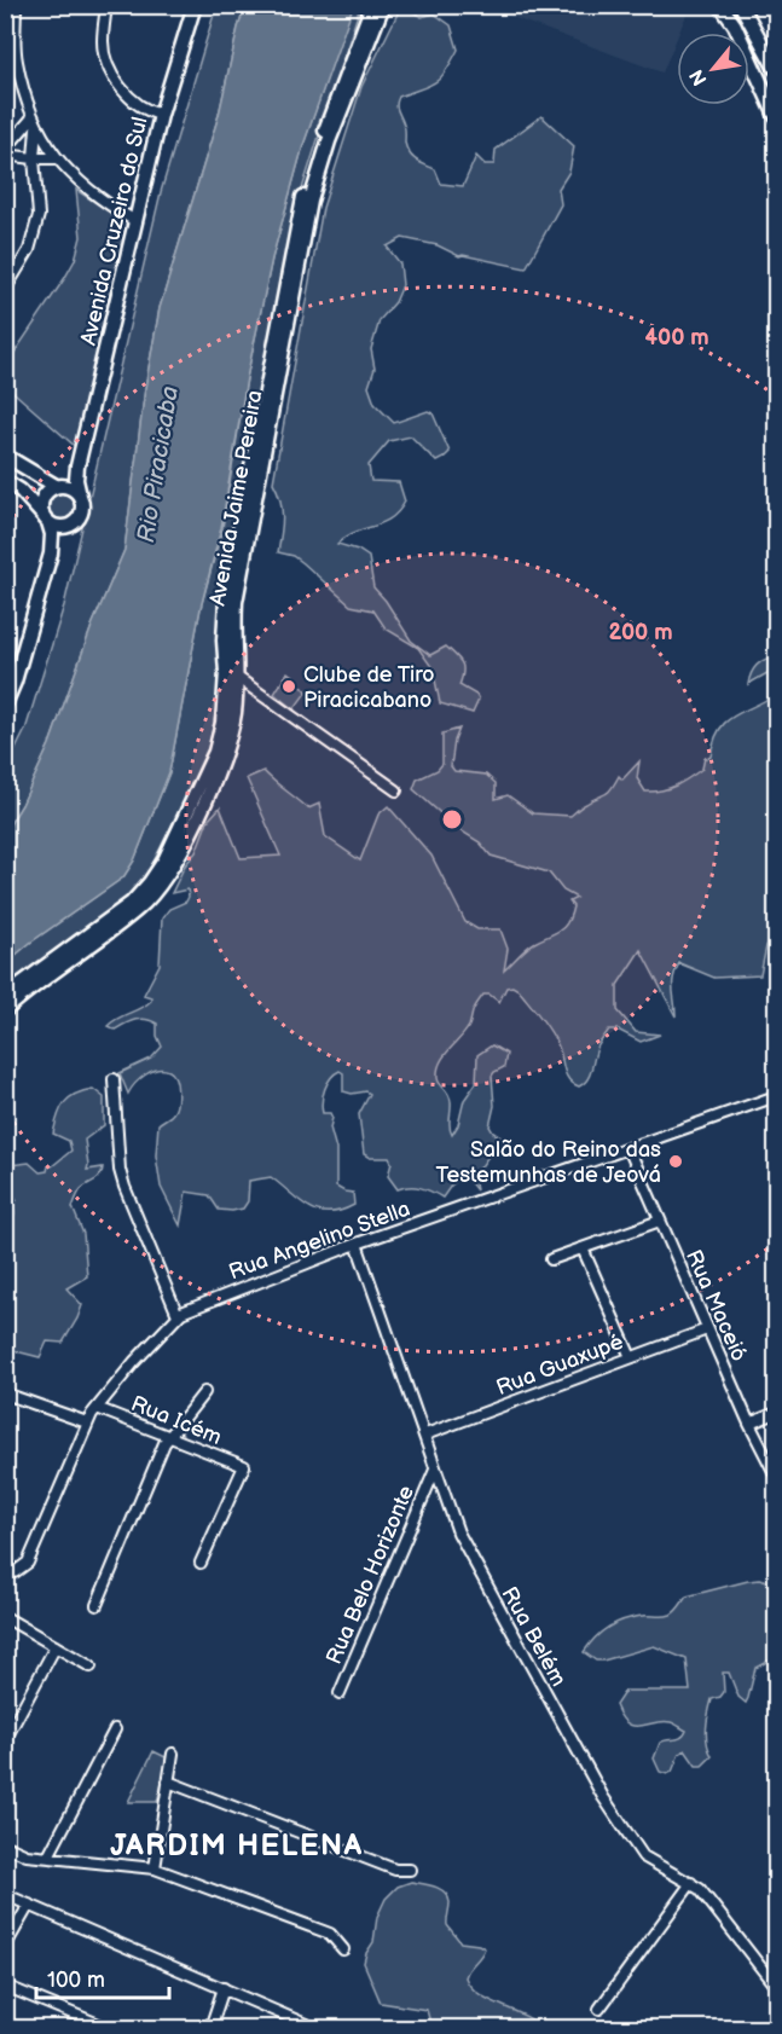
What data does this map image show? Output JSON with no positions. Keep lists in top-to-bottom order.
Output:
{
  "streets": {
    "main road": ["Avenida Cruzeiro do Sul", "Avenida Jaime Pereira"],
    "street": [
      "Rua Angelino Stella",
      "Rua Maceió",
      "Rua Guaxupé",
      "Rua Icém",
      "Rua Belo Horizonte",
      "Rua Belém"
    ]
  },
  "crossings": [
    ["Rua Angelino Stella", "Rua Maceió"],
    ["Rua Angelino Stella", "Rua Icém"],
    ["Rua Angelino Stella", "Rua Belém"],
    ["Rua Maceió", "Rua Guaxupé"],
    ["Rua Guaxupé", "Rua Belém"],
    ["Rua Belo Horizonte", "Rua Belém"]
  ],
  "districts": ["JARDIM HELENA"],
  "water": ["Rio Piracicaba"],
  "places": ["Clube de Tiro Piracicabano", "Salão do Reino das Testemunhas de Jeová"],
  "scale_bar": "100 m",
  "north": "bottom left",
  "rings": ["400 m", "200 m"]
}
